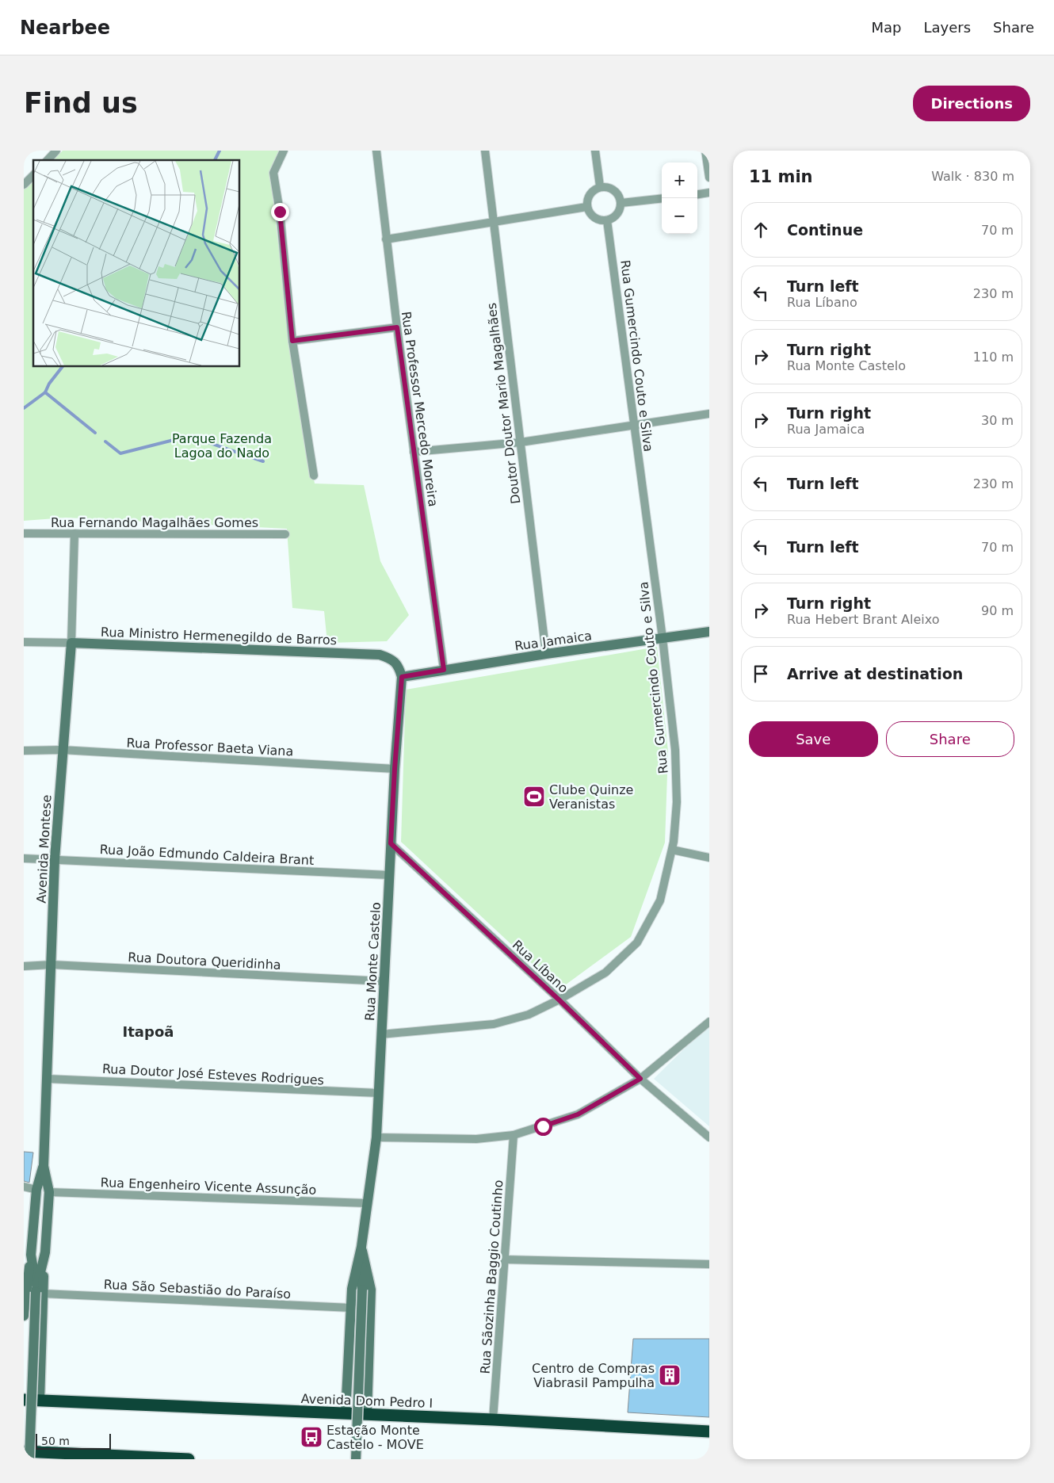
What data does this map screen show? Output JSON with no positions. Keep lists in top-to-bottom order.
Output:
{
  "streets": {
    "highway": ["Avenida Dom Pedro I"],
    "street": [
      "Rua Gumercindo Couto e Silva",
      "Doutor Doutor Mario Magalhães",
      "Rua Professor Mercedo Moreira",
      "Rua Fernando Magalhães Gomes",
      "Rua Ministro Hermenegildo de Barros",
      "Rua Jamaica",
      "Rua Professor Baeta Viana",
      "Avenida Montese",
      "Rua João Edmundo Caldeira Brant",
      "Rua Doutora Queridinha",
      "Rua Monte Castelo",
      "Rua Líbano",
      "Rua Doutor José Esteves Rodrigues",
      "Rua Engenheiro Vicente Assunção",
      "Rua Sãozinha Baggio Coutinho",
      "Rua São Sebastião do Paraíso"
    ]
  },
  "crossings": [
    ["Rua Gumercindo Couto e Silva", "Rua Jamaica"],
    ["Rua Gumercindo Couto e Silva", "Rua Monte Castelo"],
    ["Rua Gumercindo Couto e Silva", "Rua Líbano"],
    ["Doutor Doutor Mario Magalhães", "Rua Jamaica"],
    ["Rua Professor Mercedo Moreira", "Rua Jamaica"],
    ["Rua Fernando Magalhães Gomes", "Avenida Montese"],
    ["Rua Ministro Hermenegildo de Barros", "Rua Jamaica"],
    ["Rua Ministro Hermenegildo de Barros", "Avenida Montese"],
    ["Rua Ministro Hermenegildo de Barros", "Rua Monte Castelo"],
    ["Rua Jamaica", "Rua Monte Castelo"],
    ["Rua Professor Baeta Viana", "Avenida Montese"],
    ["Rua Professor Baeta Viana", "Rua Monte Castelo"],
    ["Avenida Montese", "Rua João Edmundo Caldeira Brant"],
    ["Avenida Montese", "Rua Doutora Queridinha"],
    ["Avenida Montese", "Rua Doutor José Esteves Rodrigues"],
    ["Avenida Montese", "Rua Engenheiro Vicente Assunção"],
    ["Avenida Montese", "Rua São Sebastião do Paraíso"],
    ["Rua João Edmundo Caldeira Brant", "Rua Monte Castelo"],
    ["Rua Doutora Queridinha", "Rua Monte Castelo"],
    ["Rua Monte Castelo", "Rua Líbano"],
    ["Rua Monte Castelo", "Rua Doutor José Esteves Rodrigues"],
    ["Rua Monte Castelo", "Rua Engenheiro Vicente Assunção"],
    ["Rua Monte Castelo", "Rua São Sebastião do Paraíso"],
    ["Rua Monte Castelo", "Avenida Dom Pedro I"],
    ["Rua Sãozinha Baggio Coutinho", "Avenida Dom Pedro I"]
  ],
  "districts": ["Itapoã"],
  "parks": ["Parque Fazenda Lagoa do Nado"],
  "places": {
    "sports": ["Clube Quinze Veranistas"],
    "building": ["Centro de Compras Viabrasil Pampulha"],
    "bus stop": ["Estação Monte Castelo - MOVE"]
  },
  "scale_bar": "50 m",
  "page": {
    "header": "Nearbee",
    "nav": ["Map", "Layers", "Share"],
    "buttons": [
      "Directions",
      ["Save", "Share"]
    ],
    "title": "Find us",
    "heading": ["11 min", "Walk · 830 m"],
    "map_buttons": ["+", "−"],
    "list": [
      ["Continue", "70 m"],
      ["Turn left", "Rua Líbano", "230 m"],
      ["Turn right", "Rua Monte Castelo", "110 m"],
      ["Turn right", "Rua Jamaica", "30 m"],
      ["Turn left", "230 m"],
      ["Turn left", "70 m"],
      ["Turn right", "Rua Hebert Brant Aleixo", "90 m"],
      "Arrive at destination"
    ],
    "scale": "50 m"
  }
}
